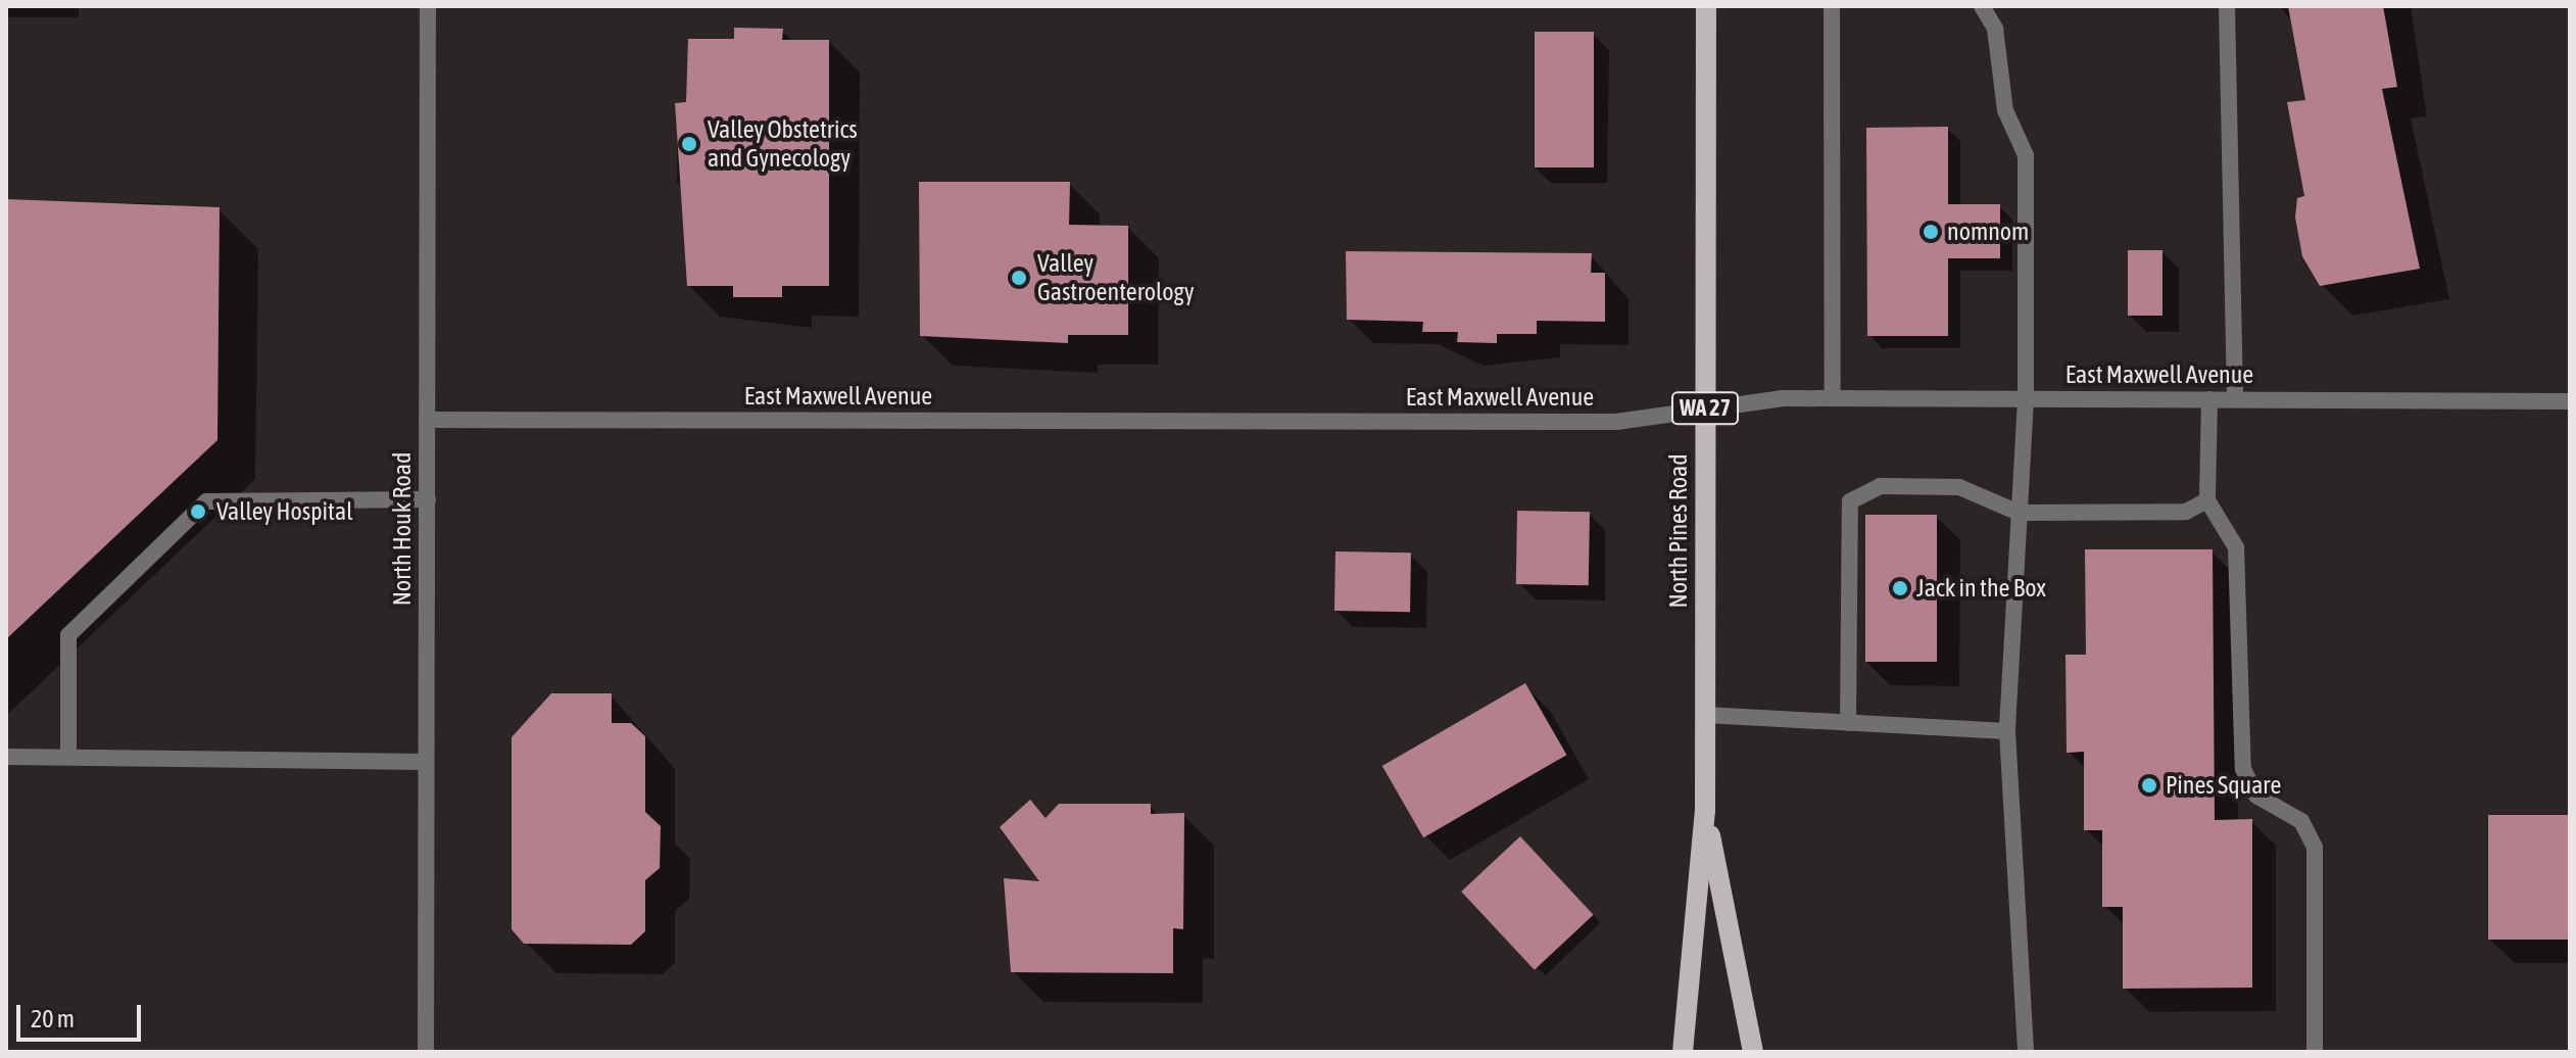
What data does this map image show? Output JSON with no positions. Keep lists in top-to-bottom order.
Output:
{
  "streets": {
    "main road": ["WA 27", "North Pines Road"],
    "street": ["East Maxwell Avenue", "North Houk Road"]
  },
  "crossings": [
    ["East Maxwell Avenue", "North Houk Road"],
    ["East Maxwell Avenue", "North Pines Road"]
  ],
  "places": [
    "Valley Obstetrics and Gynecology",
    "nomnom",
    "Valley Gastroenterology",
    "Valley Hospital",
    "Jack in the Box",
    "Pines Square"
  ],
  "scale_bar": "20 m"
}
